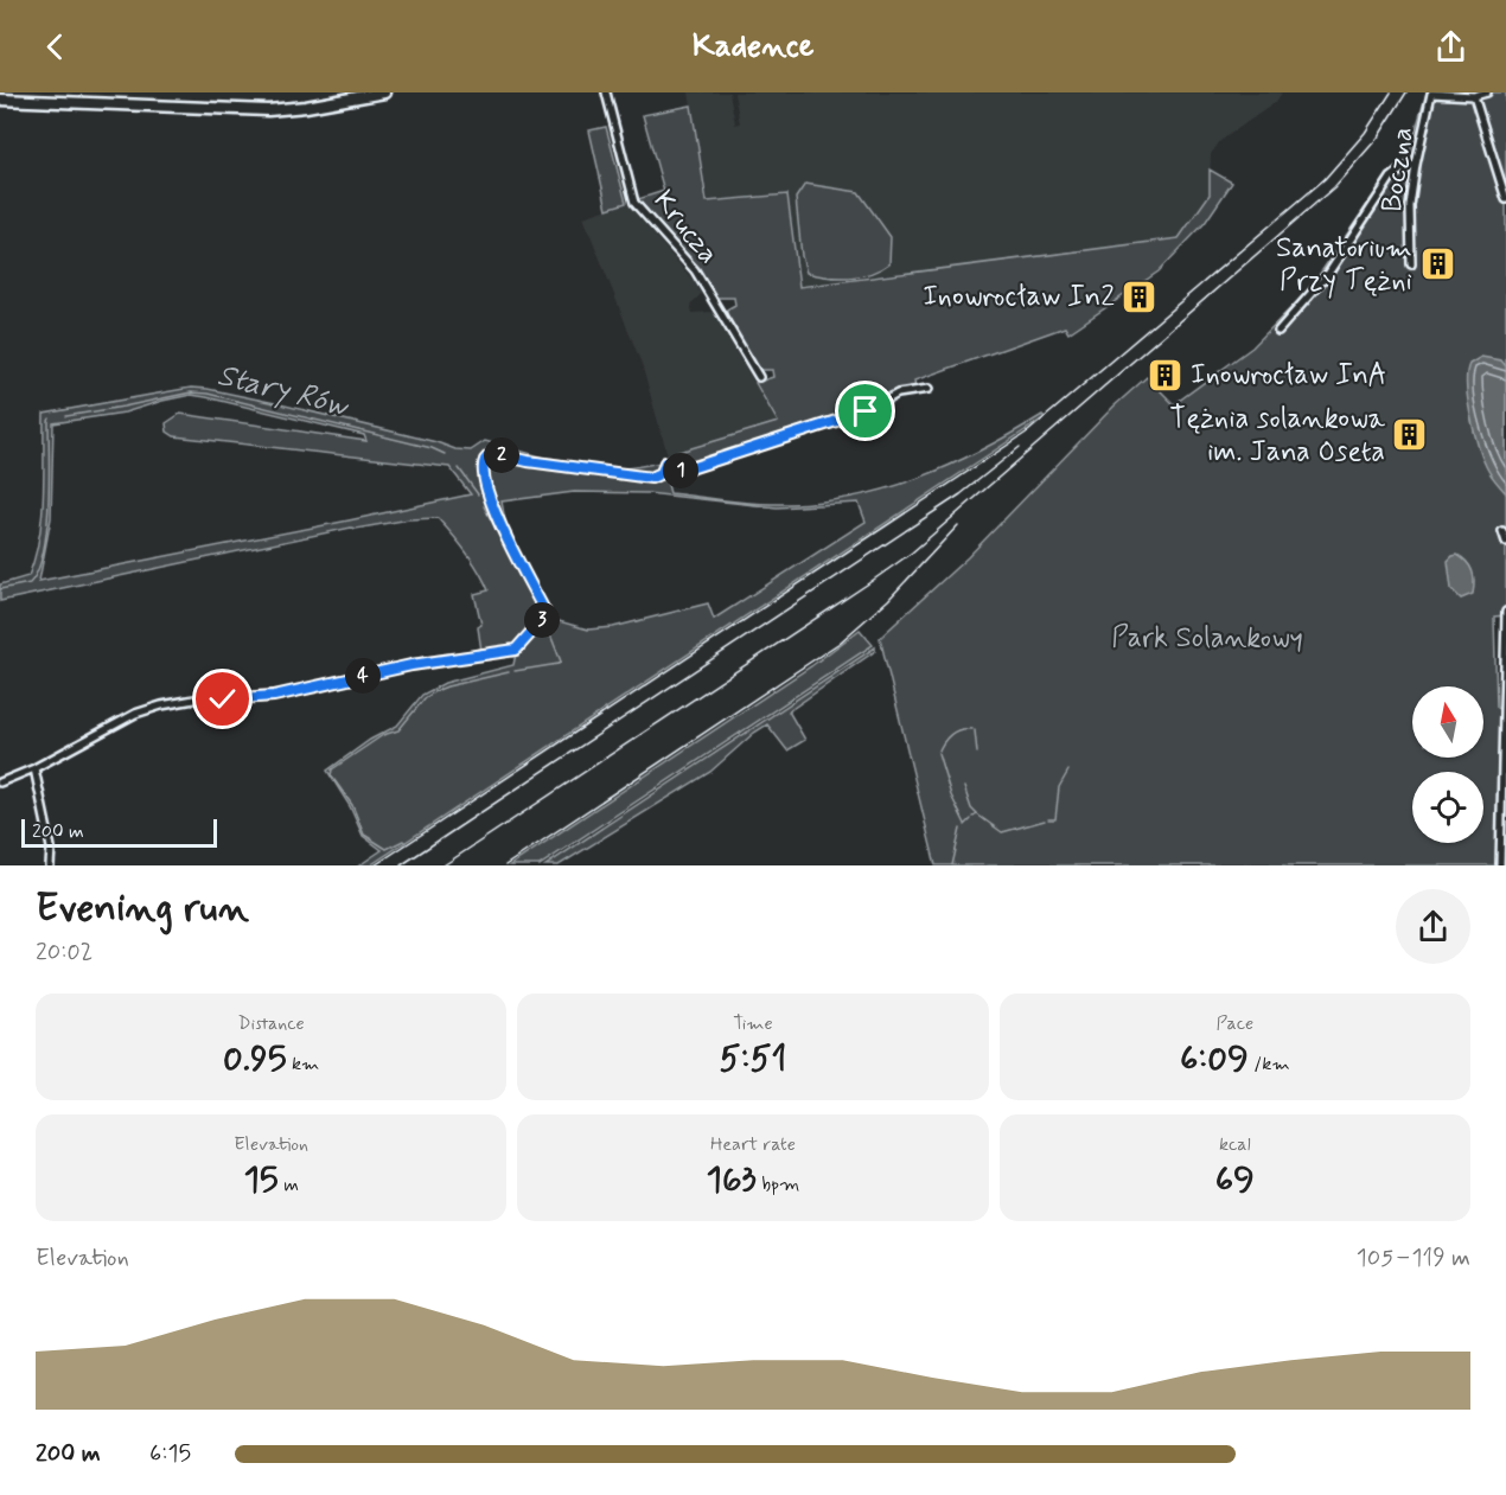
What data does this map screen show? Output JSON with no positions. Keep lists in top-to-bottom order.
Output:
{
  "streets": {
    "street": ["Boczna", "Krucza"]
  },
  "water": ["Stary Rów"],
  "parks": ["Park Solankowy"],
  "places": {
    "building": [
      "Sanatorium Przy Tężni",
      "Inowrocław In2",
      "Inowrocław InA",
      "Tężnia solankowa im. Jana Oseta"
    ]
  },
  "scale_bar": "200 m",
  "north": "top",
  "page": {
    "header": "Kadence",
    "pins": [
      "2",
      "1",
      "3",
      "4"
    ],
    "scale": "200 m",
    "heading": ["Evening run", "20:02"],
    "stats": [
      ["Distance", "0.95 km"],
      ["Time", "5:51"],
      ["Pace", "6:09 /km"],
      ["Elevation", "15 m"],
      ["Heart rate", "163 bpm"],
      ["kcal", "69"]
    ],
    "chart": ["Elevation", "105–119 m"],
    "list": [
      {
        "name": "200 m",
        "note": "6:15"
      }
    ]
  }
}
